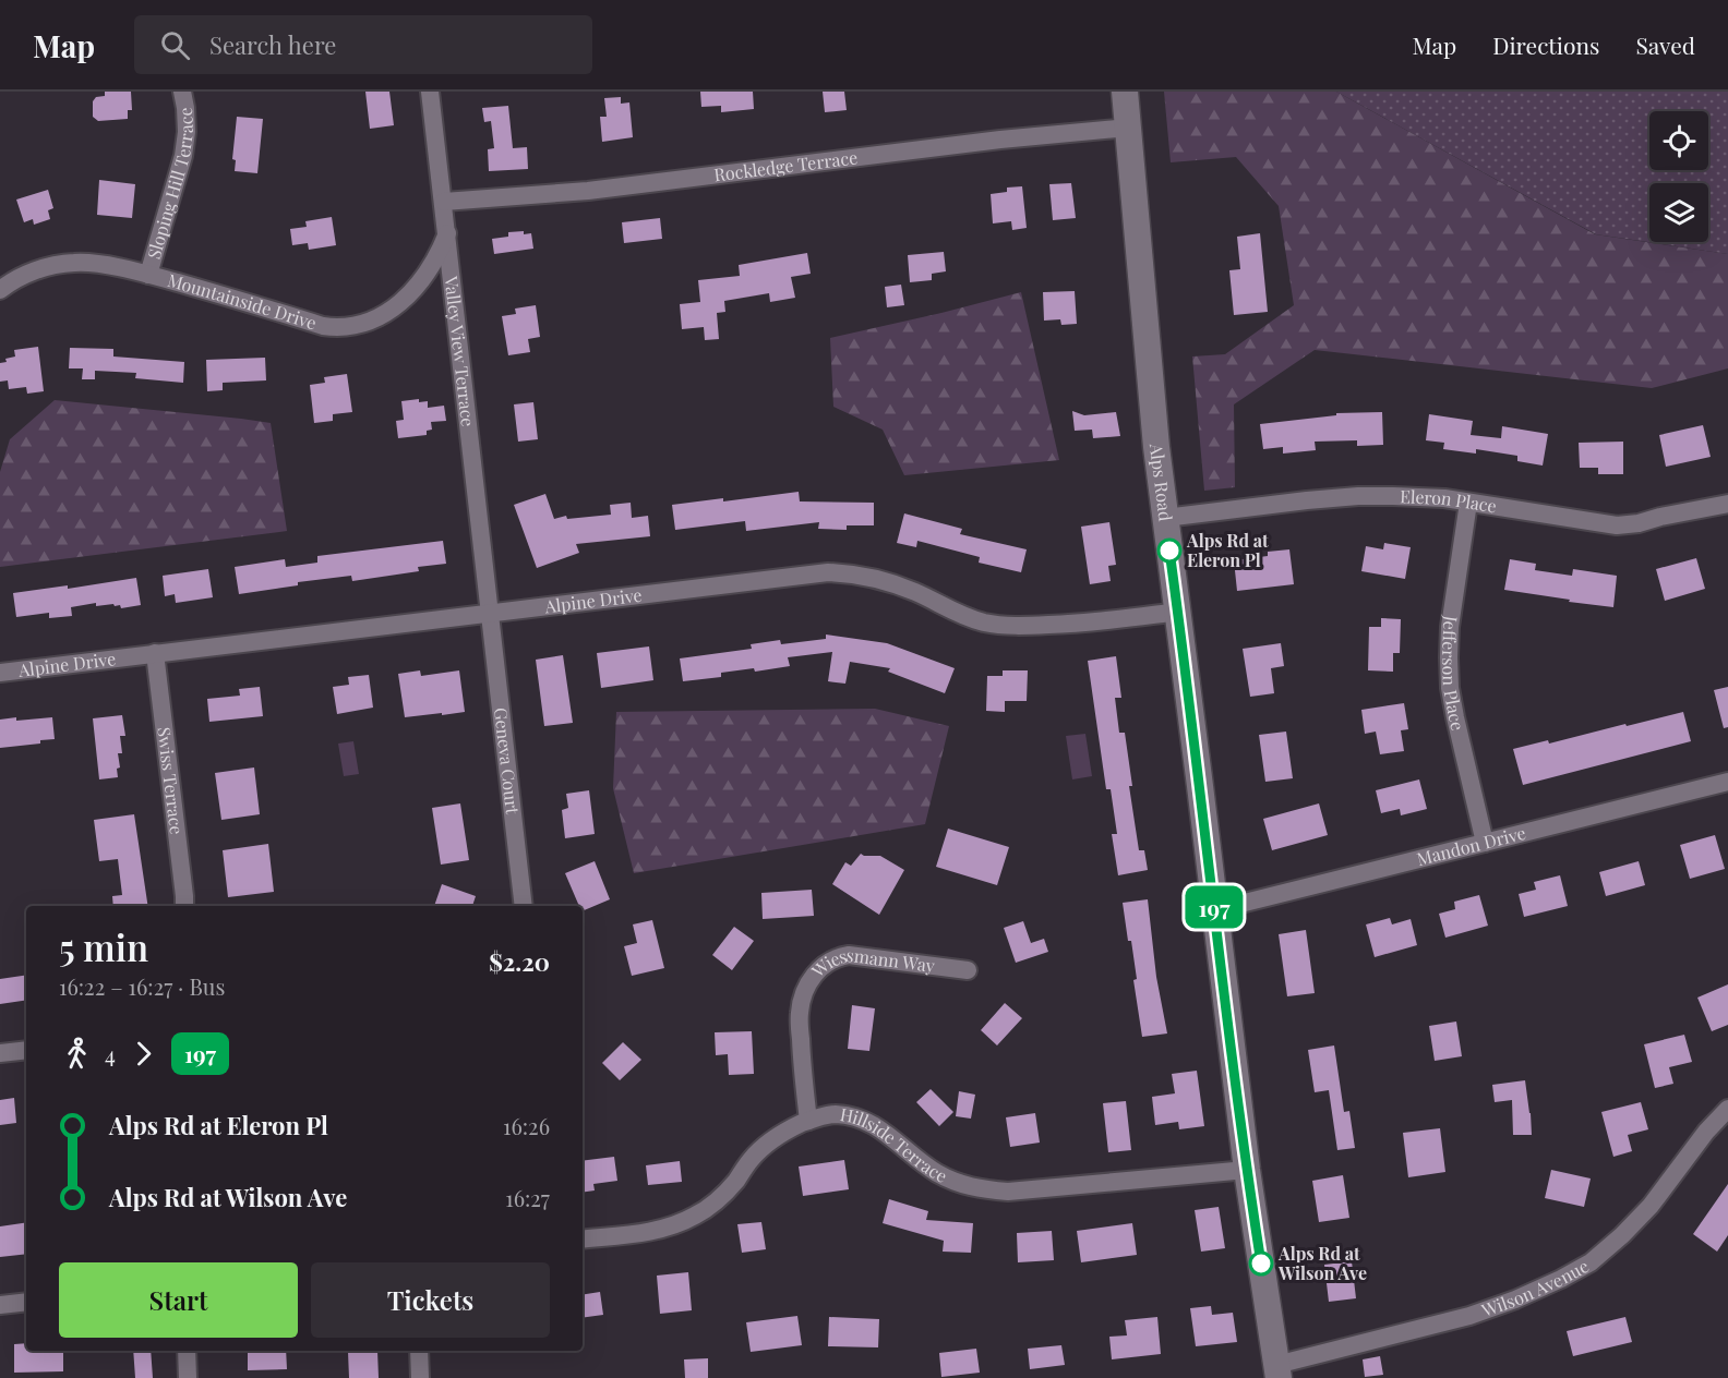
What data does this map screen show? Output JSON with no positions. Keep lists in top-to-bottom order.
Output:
{
  "streets": {
    "main road": ["Alps Road"],
    "street": [
      "Rockledge Terrace",
      "Sloping Hill Terrace",
      "Mountainside Drive",
      "Valley View Terrace",
      "Eleron Place",
      "Alpine Drive",
      "Jefferson Place",
      "Geneva Court",
      "Swiss Terrace",
      "Mandon Drive",
      "Wiessmann Way",
      "Hillside Terrace",
      "Wilson Avenue"
    ]
  },
  "crossings": [
    ["Rockledge Terrace", "Valley View Terrace"],
    ["Rockledge Terrace", "Alps Road"],
    ["Sloping Hill Terrace", "Mountainside Drive"],
    ["Mountainside Drive", "Valley View Terrace"],
    ["Valley View Terrace", "Alpine Drive"],
    ["Valley View Terrace", "Geneva Court"],
    ["Alps Road", "Eleron Place"],
    ["Alps Road", "Alpine Drive"],
    ["Alps Road", "Mandon Drive"],
    ["Alps Road", "Hillside Terrace"],
    ["Alps Road", "Wilson Avenue"],
    ["Eleron Place", "Jefferson Place"],
    ["Alpine Drive", "Geneva Court"],
    ["Alpine Drive", "Swiss Terrace"],
    ["Jefferson Place", "Mandon Drive"],
    ["Wiessmann Way", "Hillside Terrace"]
  ],
  "places": ["Alps Rd at Eleron Pl", "Alps Rd at Wilson Ave"],
  "lines": ["bus line 197"],
  "page": {
    "header": "Map",
    "search": "Search here",
    "nav": ["Map", "Directions", "Saved"],
    "on_map": "197",
    "heading": ["5 min", "16:22 – 16:27 · Bus", "$2.20"],
    "legs": ["4", "197"],
    "list": [
      {
        "name": "Alps Rd at Eleron Pl",
        "value": "16:26"
      },
      {
        "name": "Alps Rd at Wilson Ave",
        "value": "16:27"
      }
    ],
    "buttons": ["Start", "Tickets"]
  }
}
